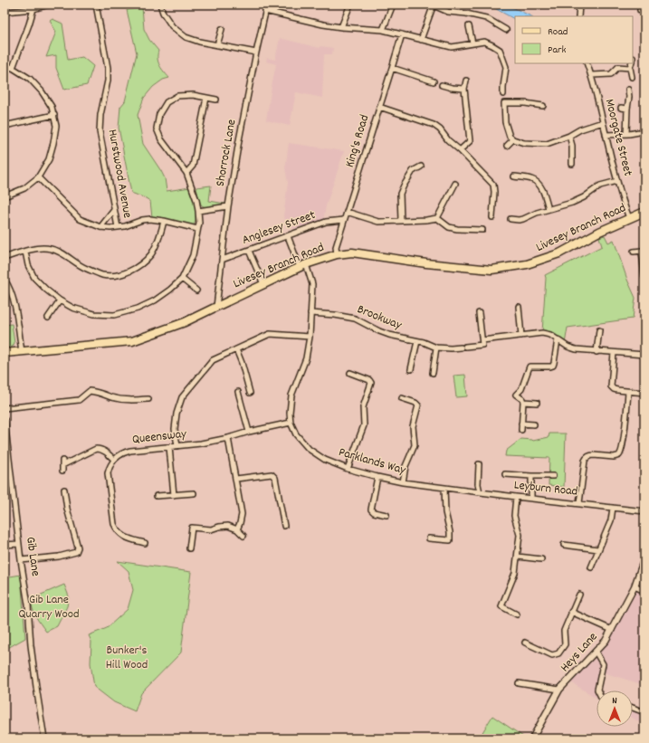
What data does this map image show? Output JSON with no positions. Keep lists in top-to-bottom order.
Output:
{
  "streets": {
    "main road": ["Livesey Branch Road"],
    "street": [
      "Moorgate Street",
      "King's Road",
      "Shorrock Lane",
      "Hurstwood Avenue",
      "Anglesey Street",
      "Brookway",
      "Queensway",
      "Parklands Way",
      "Leyburn Road",
      "Gib Lane",
      "Heys Lane"
    ]
  },
  "crossings": [
    ["Moorgate Street", "Livesey Branch Road"],
    ["King's Road", "Anglesey Street"],
    ["King's Road", "Livesey Branch Road"],
    ["Shorrock Lane", "Anglesey Street"],
    ["Shorrock Lane", "Livesey Branch Road"],
    ["Anglesey Street", "Parklands Way"],
    ["Livesey Branch Road", "Parklands Way"],
    ["Brookway", "Parklands Way"],
    ["Queensway", "Parklands Way"],
    ["Parklands Way", "Leyburn Road"]
  ],
  "parks": ["Gib Lane Quarry Wood", "Bunker's Hill Wood"],
  "legend": ["Road", "Park"],
  "north": "top"
}
